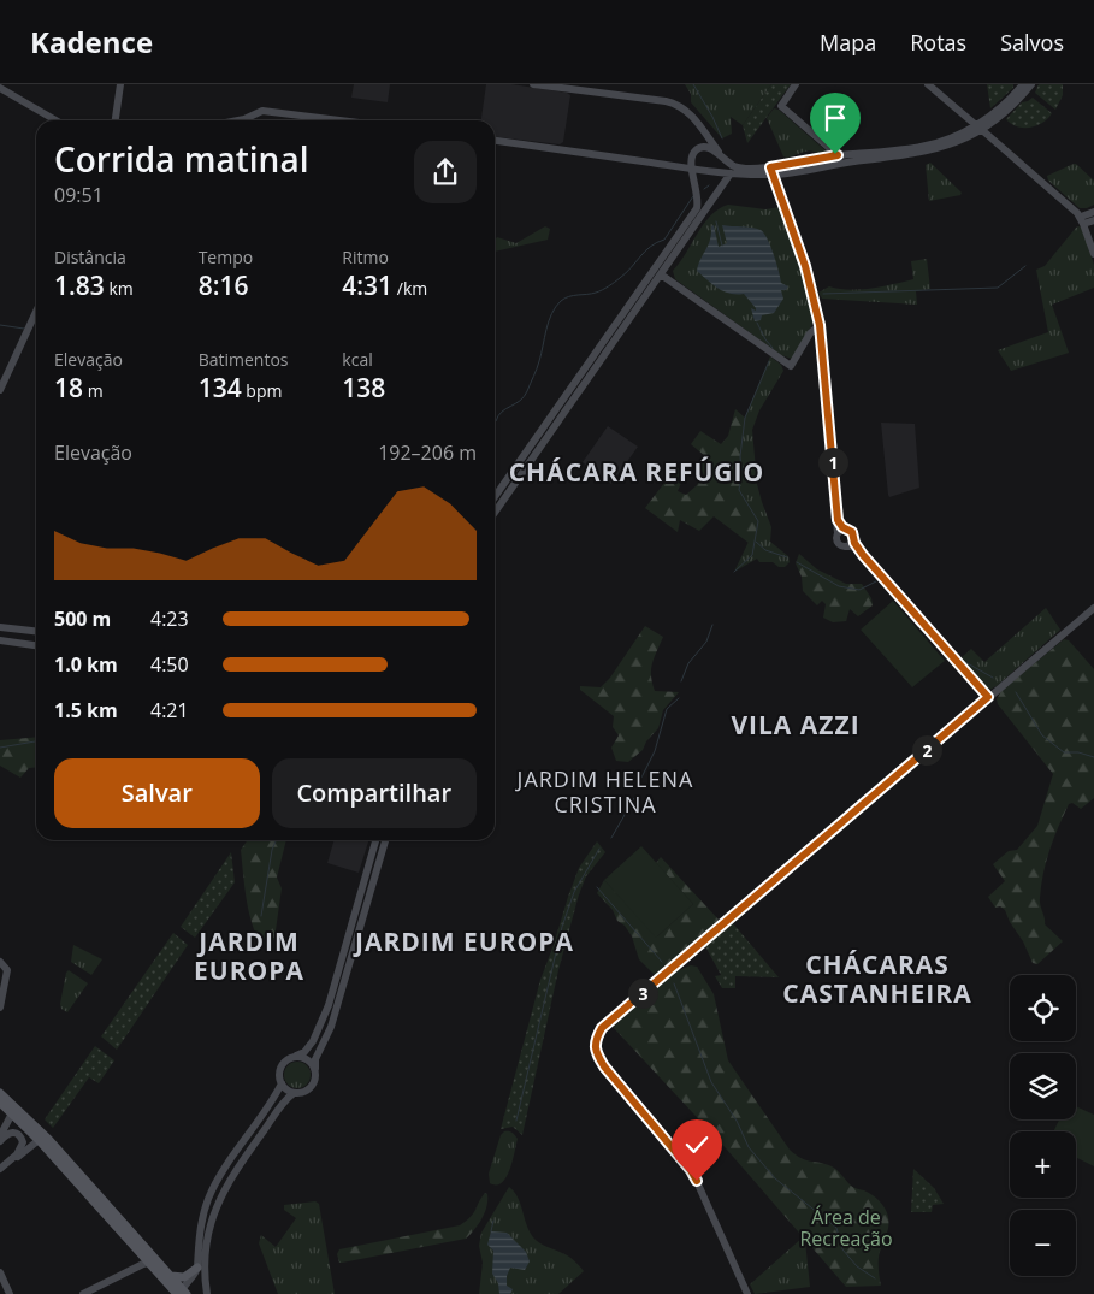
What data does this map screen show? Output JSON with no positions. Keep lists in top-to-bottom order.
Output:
{
  "districts": [
    "CHÁCARA REFÚGIO",
    "VILA AZZI",
    "JARDIM HELENA CRISTINA",
    "JARDIM EUROPA",
    "JARDIM EUROPA",
    "CHÁCARAS CASTANHEIRA"
  ],
  "parks": ["Área de Recreação"],
  "page": {
    "header": "Kadence",
    "nav": ["Mapa", "Rotas", "Salvos"],
    "heading": ["Corrida matinal", "09:51"],
    "stats": [
      ["Distância", "1.83 km"],
      ["Tempo", "8:16"],
      ["Ritmo", "4:31 /km"],
      ["Elevação", "18 m"],
      ["Batimentos", "134 bpm"],
      ["kcal", "138"]
    ],
    "chart": ["Elevação", "192–206 m"],
    "pins": ["1", "2", "3"],
    "list": [
      {
        "name": "500 m",
        "note": "4:23"
      },
      {
        "name": "1.0 km",
        "note": "4:50"
      },
      {
        "name": "1.5 km",
        "note": "4:21"
      }
    ],
    "buttons": ["Salvar", "Compartilhar"],
    "map_buttons": ["+", "−"]
  }
}
